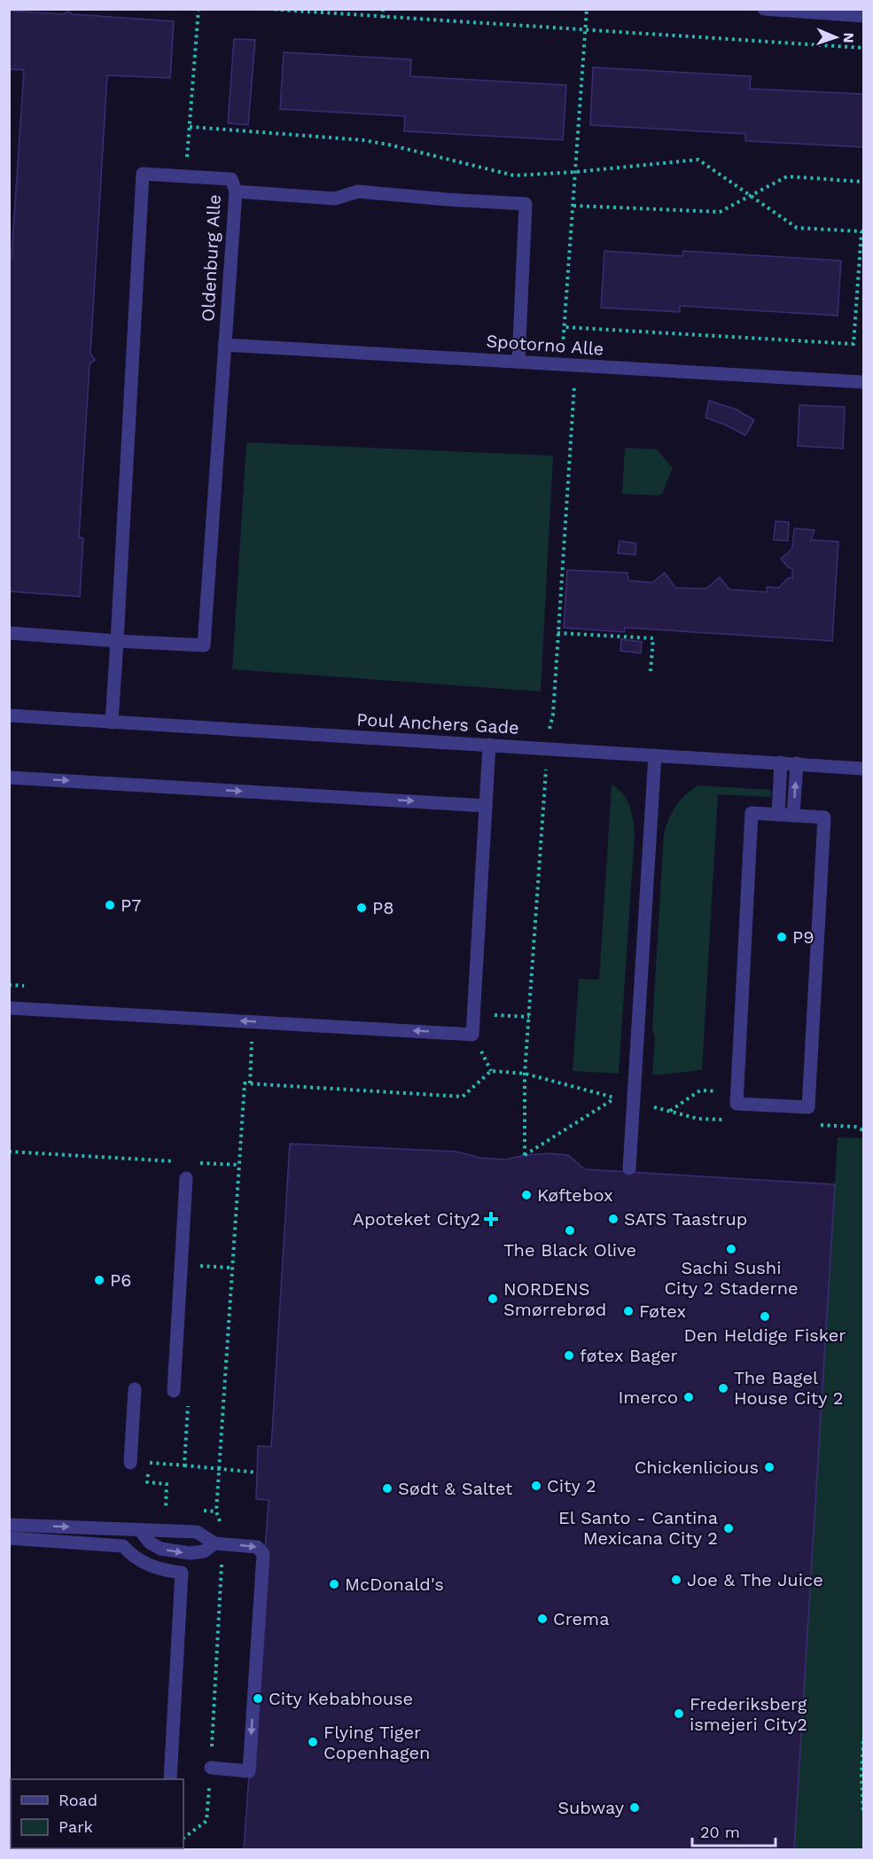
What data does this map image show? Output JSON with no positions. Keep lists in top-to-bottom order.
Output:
{
  "streets": {
    "street": ["Oldenburg Alle", "Spotorno Alle", "Poul Anchers Gade"]
  },
  "crossings": [
    ["Oldenburg Alle", "Spotorno Alle"],
    ["Oldenburg Alle", "Poul Anchers Gade"]
  ],
  "places": {
    "other": [
      "P7",
      "P8",
      "P9",
      "Køftebox",
      "SATS Taastrup",
      "The Black Olive",
      "Sachi Sushi City 2 Staderne",
      "P6",
      "NORDENS Smørrebrød",
      "Føtex",
      "Den Heldige Fisker",
      "føtex Bager",
      "The Bagel House City 2",
      "Imerco",
      "Chickenlicious",
      "City 2",
      "Sødt & Saltet",
      "El Santo - Cantina Mexicana City 2",
      "Joe & The Juice",
      "McDonald's",
      "Crema",
      "City Kebabhouse",
      "Frederiksberg ismejeri City2",
      "Flying Tiger Copenhagen",
      "Subway"
    ],
    "health": ["Apoteket City2"]
  },
  "legend": ["Road", "Park"],
  "scale_bar": "20 m",
  "north": "right"
}
